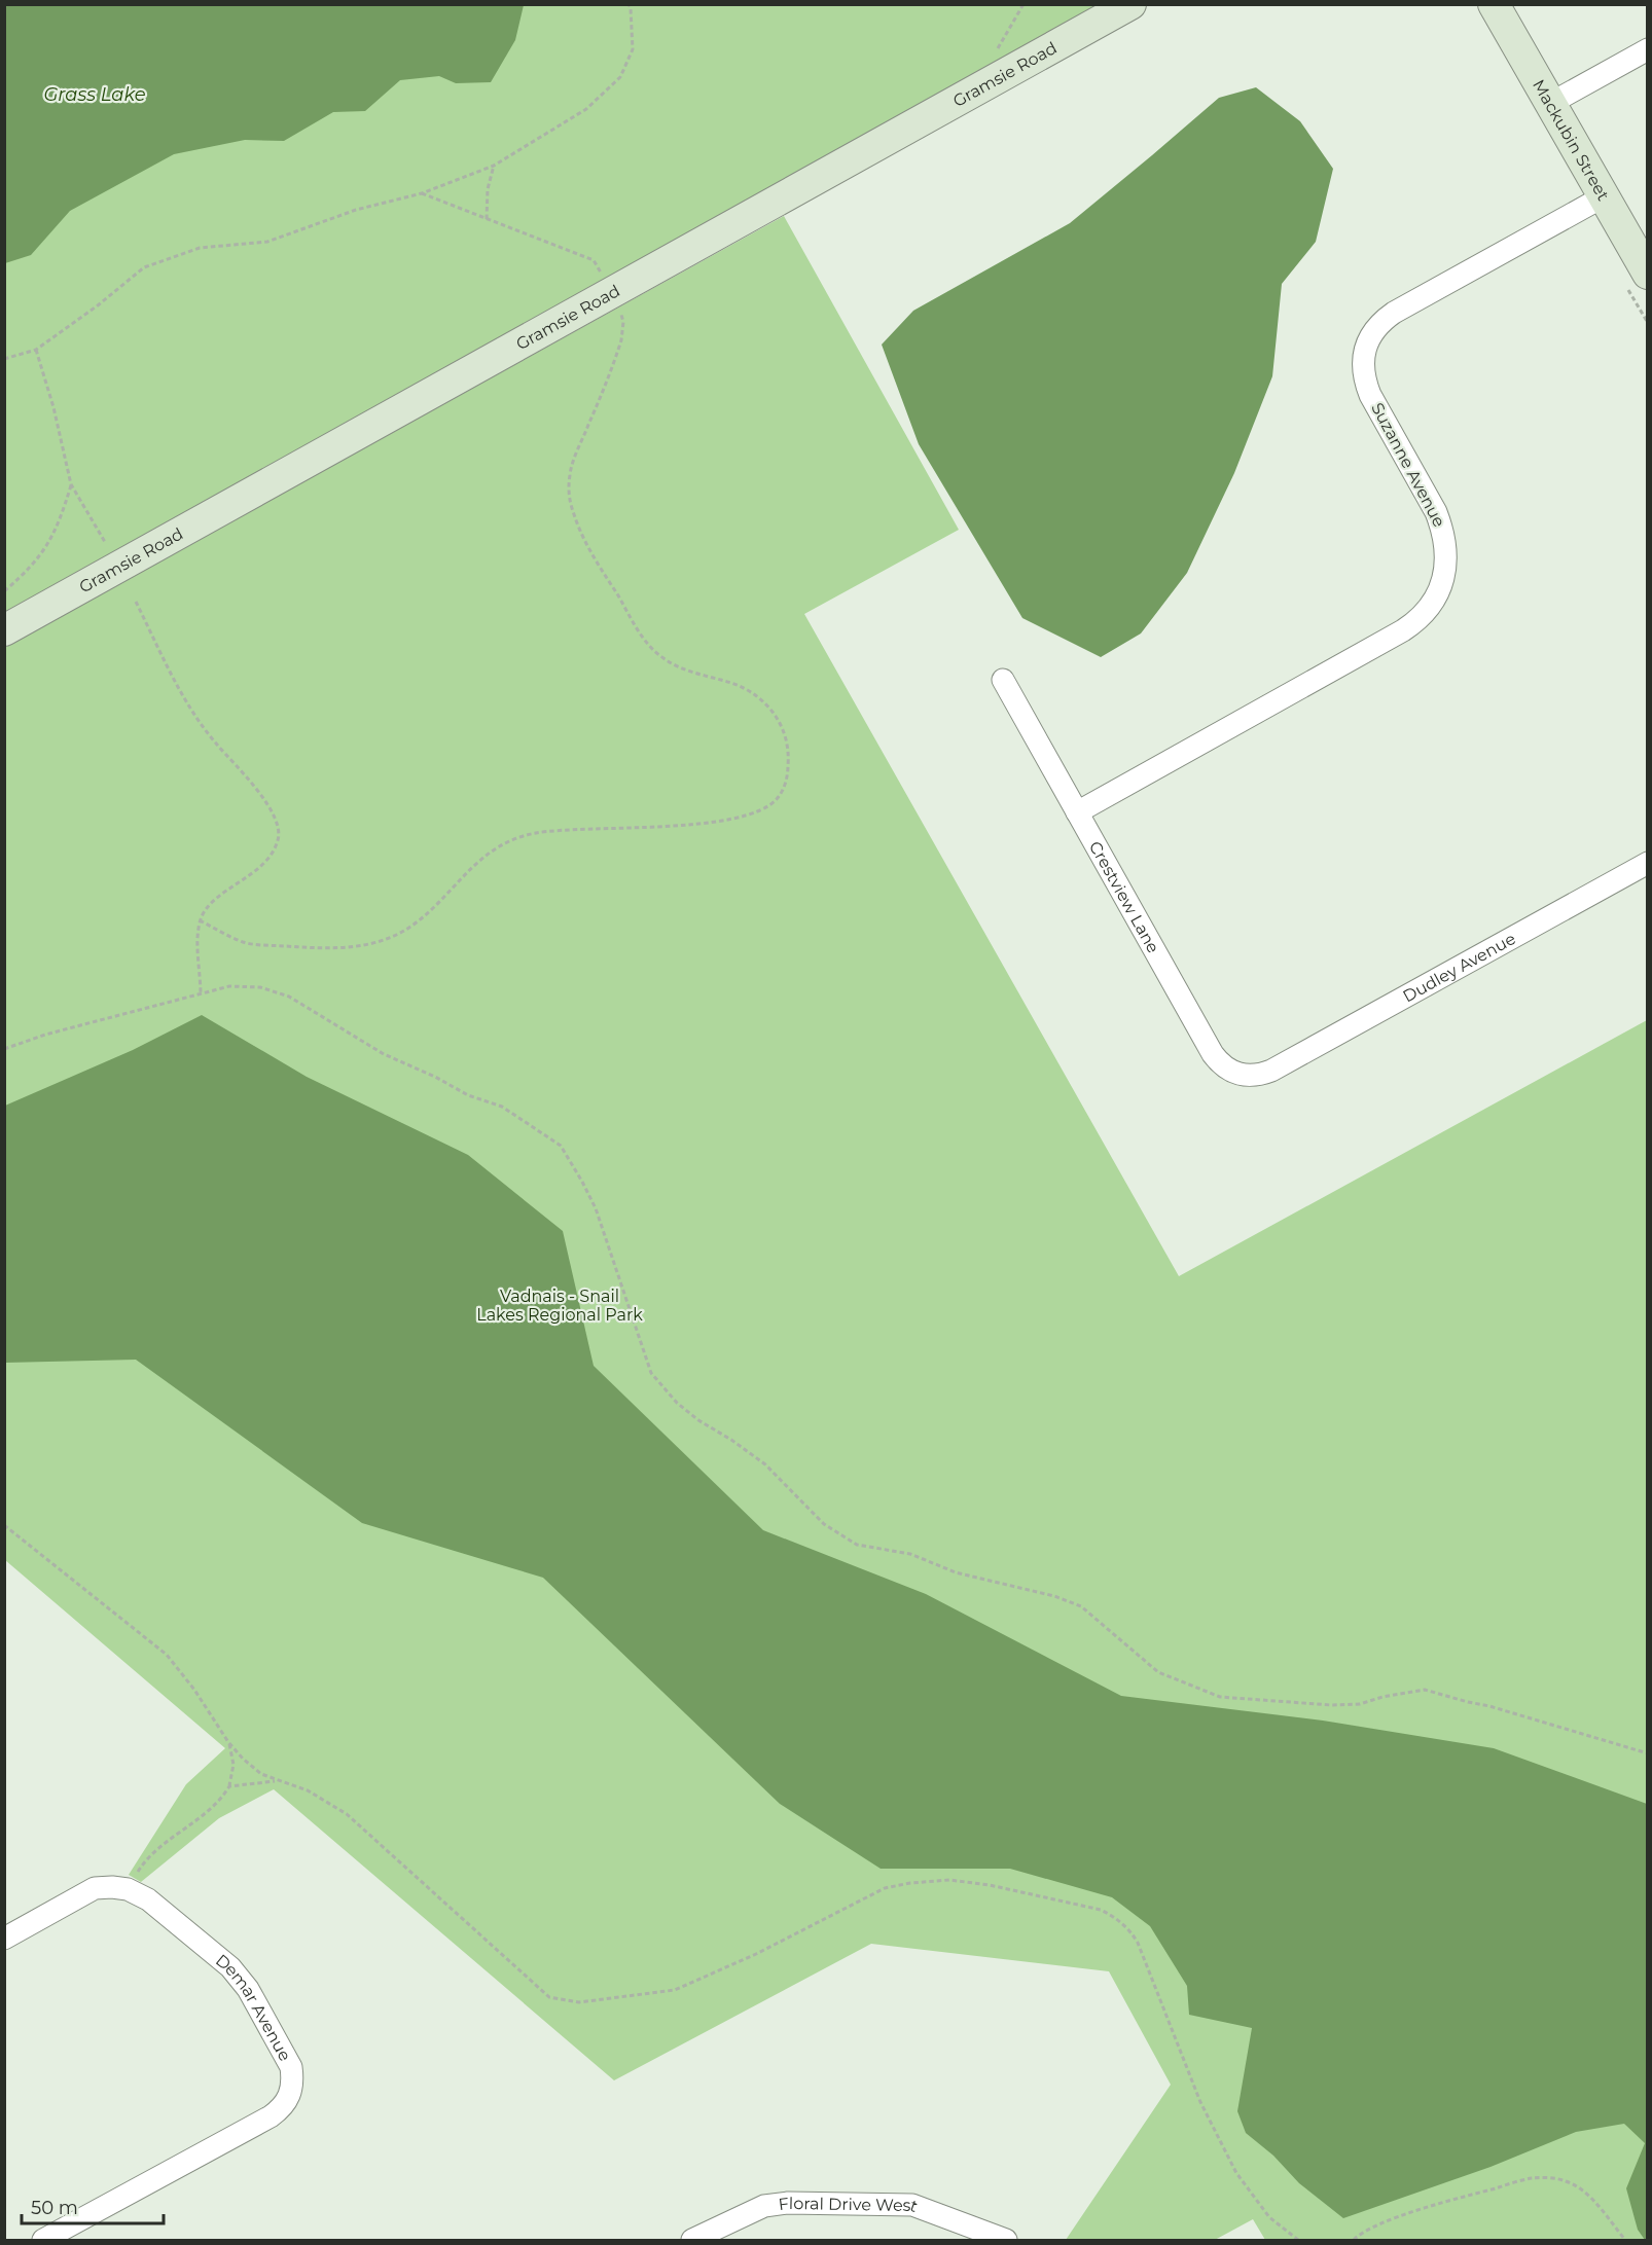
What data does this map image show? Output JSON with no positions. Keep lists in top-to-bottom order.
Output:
{
  "streets": {
    "street": [
      "Gramsie Road",
      "Mackubin Street",
      "Suzanne Avenue",
      "Crestview Lane",
      "Dudley Avenue",
      "Demar Avenue",
      "Floral Drive West"
    ]
  },
  "crossings": [
    ["Mackubin Street", "Suzanne Avenue"],
    ["Suzanne Avenue", "Crestview Lane"],
    ["Crestview Lane", "Dudley Avenue"]
  ],
  "water": ["Grass Lake"],
  "parks": ["Vadnais - Snail Lakes Regional Park"],
  "scale_bar": "50 m"
}
